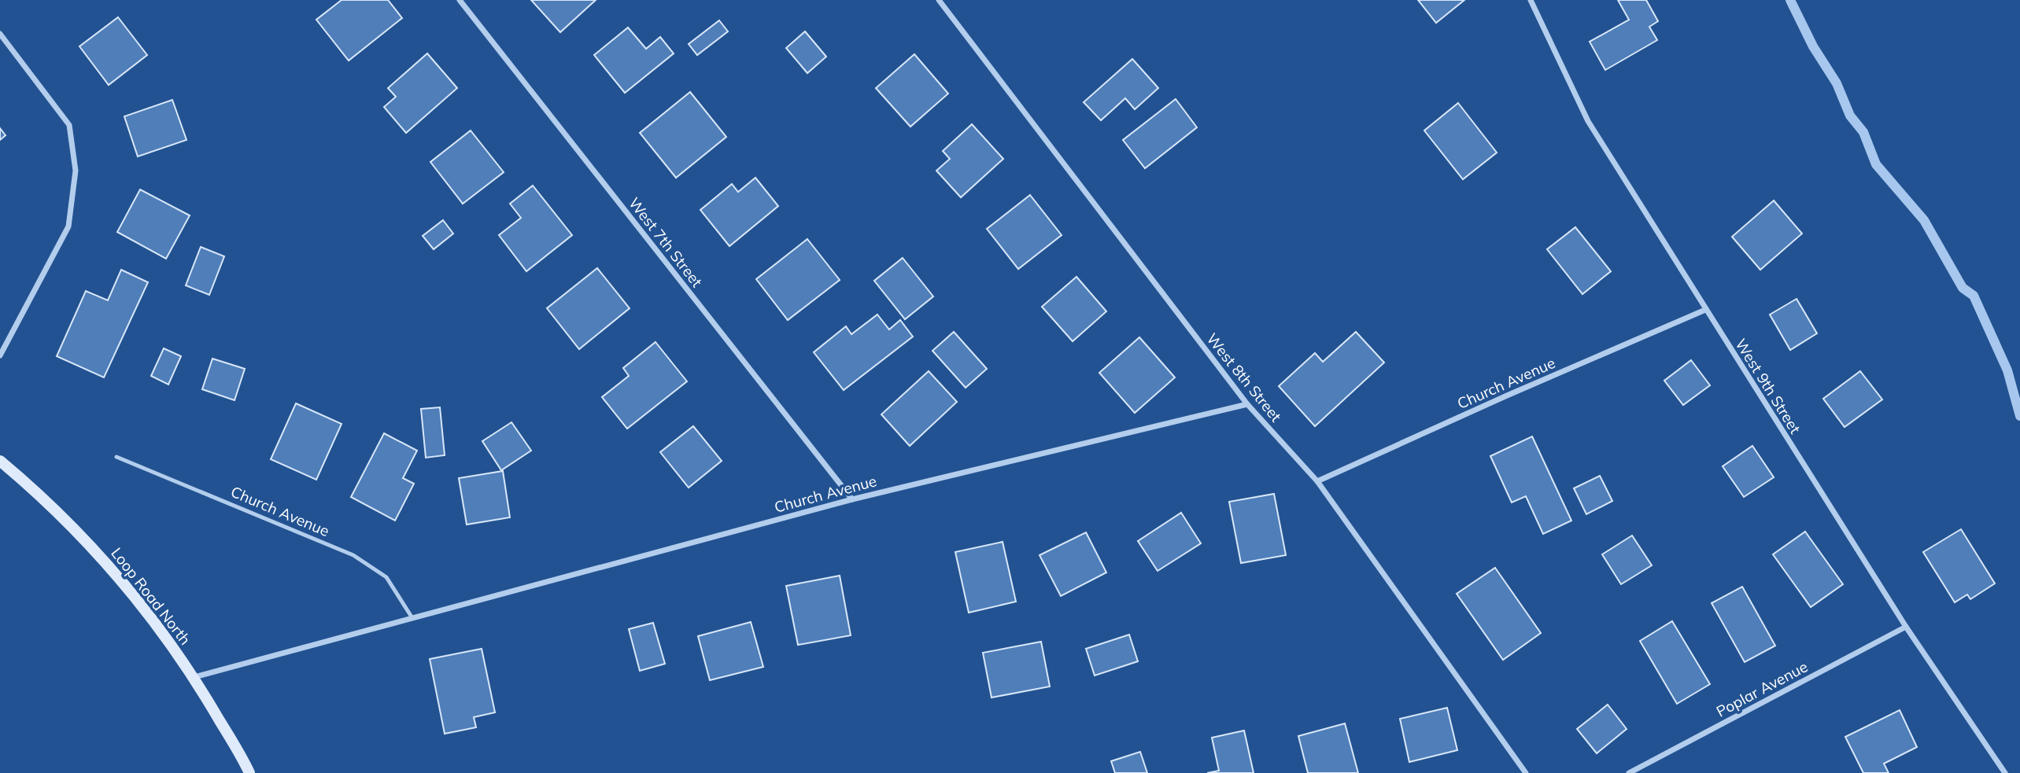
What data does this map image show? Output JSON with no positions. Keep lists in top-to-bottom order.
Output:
{
  "streets": {
    "main road": ["Loop Road North"],
    "street": [
      "West 7th Street",
      "West 8th Street",
      "Church Avenue",
      "West 9th Street",
      "Poplar Avenue"
    ]
  },
  "crossings": [
    ["West 7th Street", "Church Avenue"],
    ["West 8th Street", "Church Avenue"],
    ["Church Avenue", "West 9th Street"],
    ["Church Avenue", "Loop Road North"],
    ["West 9th Street", "Poplar Avenue"]
  ]
}
